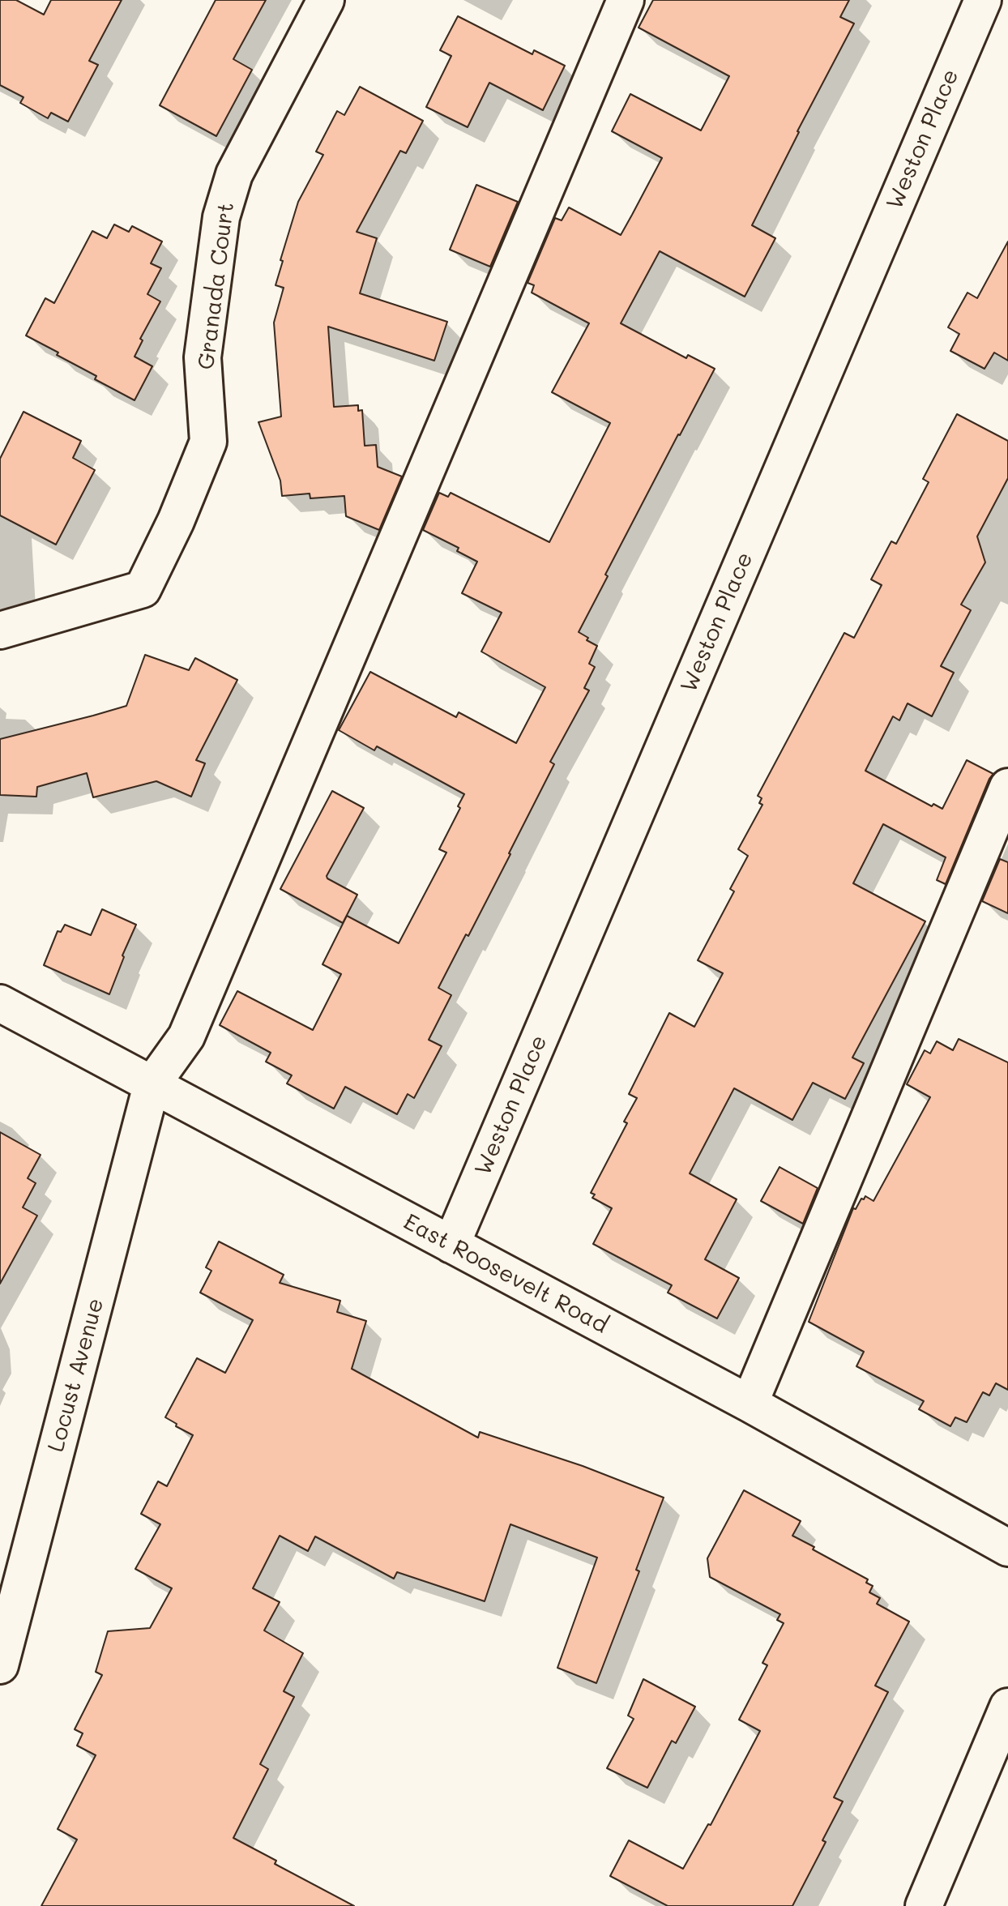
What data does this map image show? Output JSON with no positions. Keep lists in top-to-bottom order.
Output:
{
  "streets": {
    "street": [
      "Weston Place",
      "Granada Court",
      "East Roosevelt Road",
      "Locust Avenue"
    ]
  },
  "crossings": [
    ["Weston Place", "East Roosevelt Road"],
    ["East Roosevelt Road", "Locust Avenue"]
  ]
}
